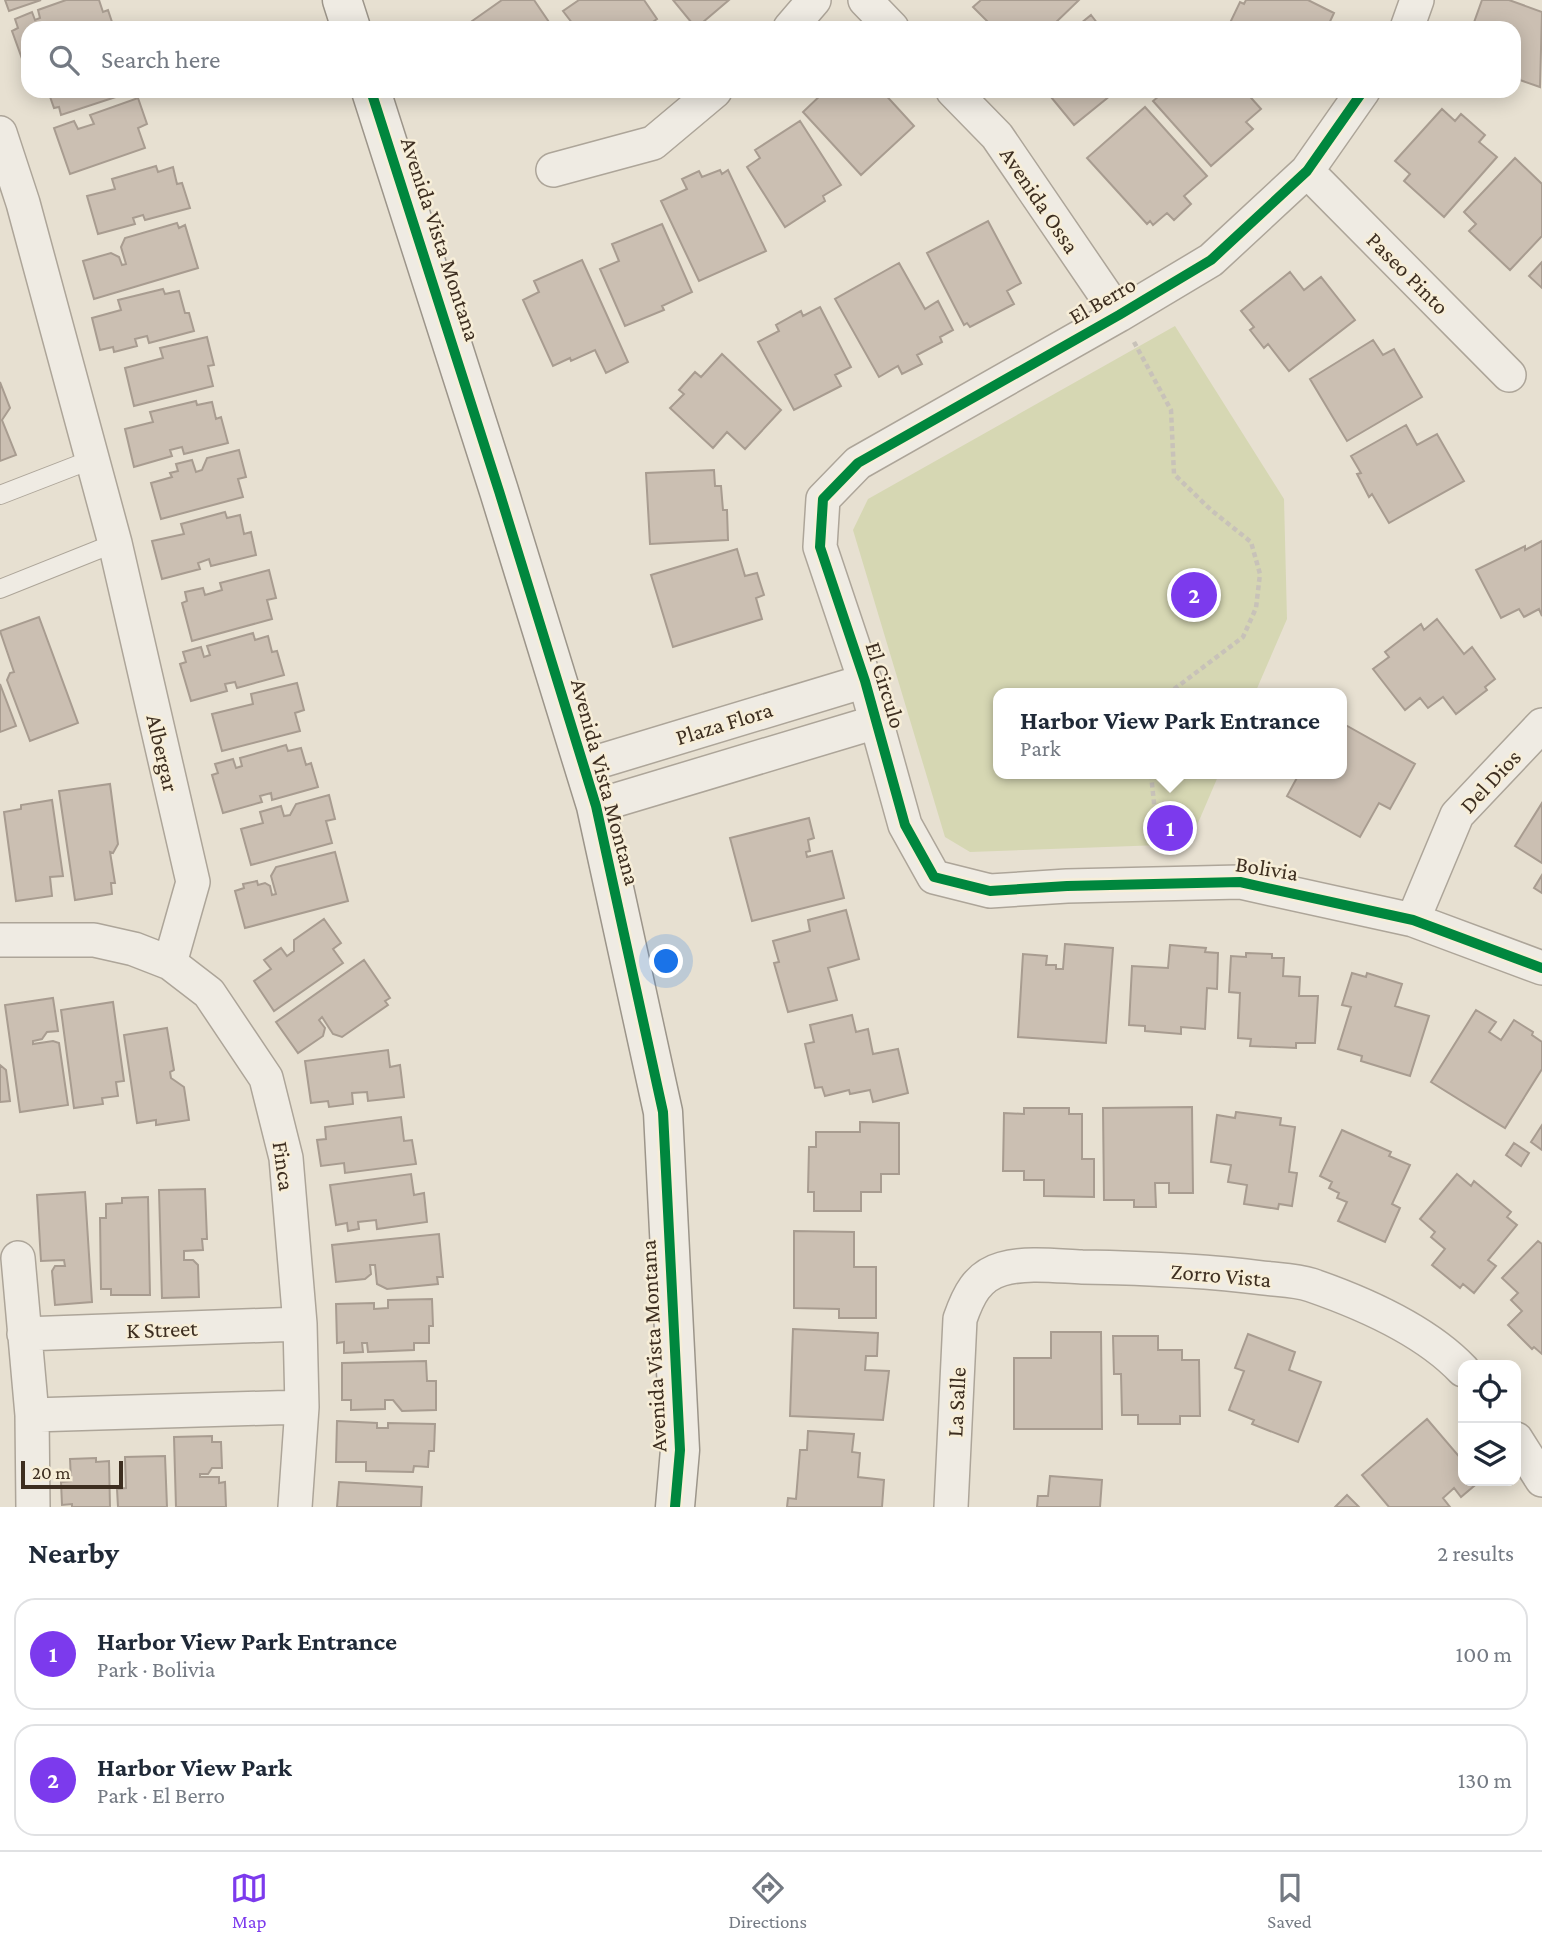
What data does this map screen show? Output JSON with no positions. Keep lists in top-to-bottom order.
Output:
{
  "streets": {
    "street": [
      "Avenida Ossa",
      "Avenida Vista Montana",
      "Paseo Pinto",
      "El Berro",
      "El Circulo",
      "Plaza Flora",
      "Albergar",
      "Del Dios",
      "Bolivia",
      "Finca",
      "Zorro Vista",
      "K Street",
      "La Salle"
    ]
  },
  "crossings": [
    ["Avenida Ossa", "El Berro"],
    ["Avenida Vista Montana", "Plaza Flora"],
    ["Paseo Pinto", "El Berro"],
    ["El Berro", "El Circulo"],
    ["El Circulo", "Plaza Flora"],
    ["El Circulo", "Bolivia"],
    ["Albergar", "Finca"],
    ["Del Dios", "Bolivia"],
    ["Finca", "K Street"],
    ["Zorro Vista", "La Salle"]
  ],
  "scale_bar": "20 m",
  "page": {
    "search": "Search here",
    "pins": ["2", "1"],
    "popup": ["Harbor View Park Entrance", "Park"],
    "scale": "20 m",
    "heading": ["Nearby", "2 results"],
    "list": [
      {
        "mark": "1",
        "name": "Harbor View Park Entrance",
        "note": "Park · Bolivia",
        "value": "100 m"
      },
      {
        "mark": "2",
        "name": "Harbor View Park",
        "note": "Park · El Berro",
        "value": "130 m"
      }
    ],
    "nav": ["Map", "Directions", "Saved"]
  }
}
